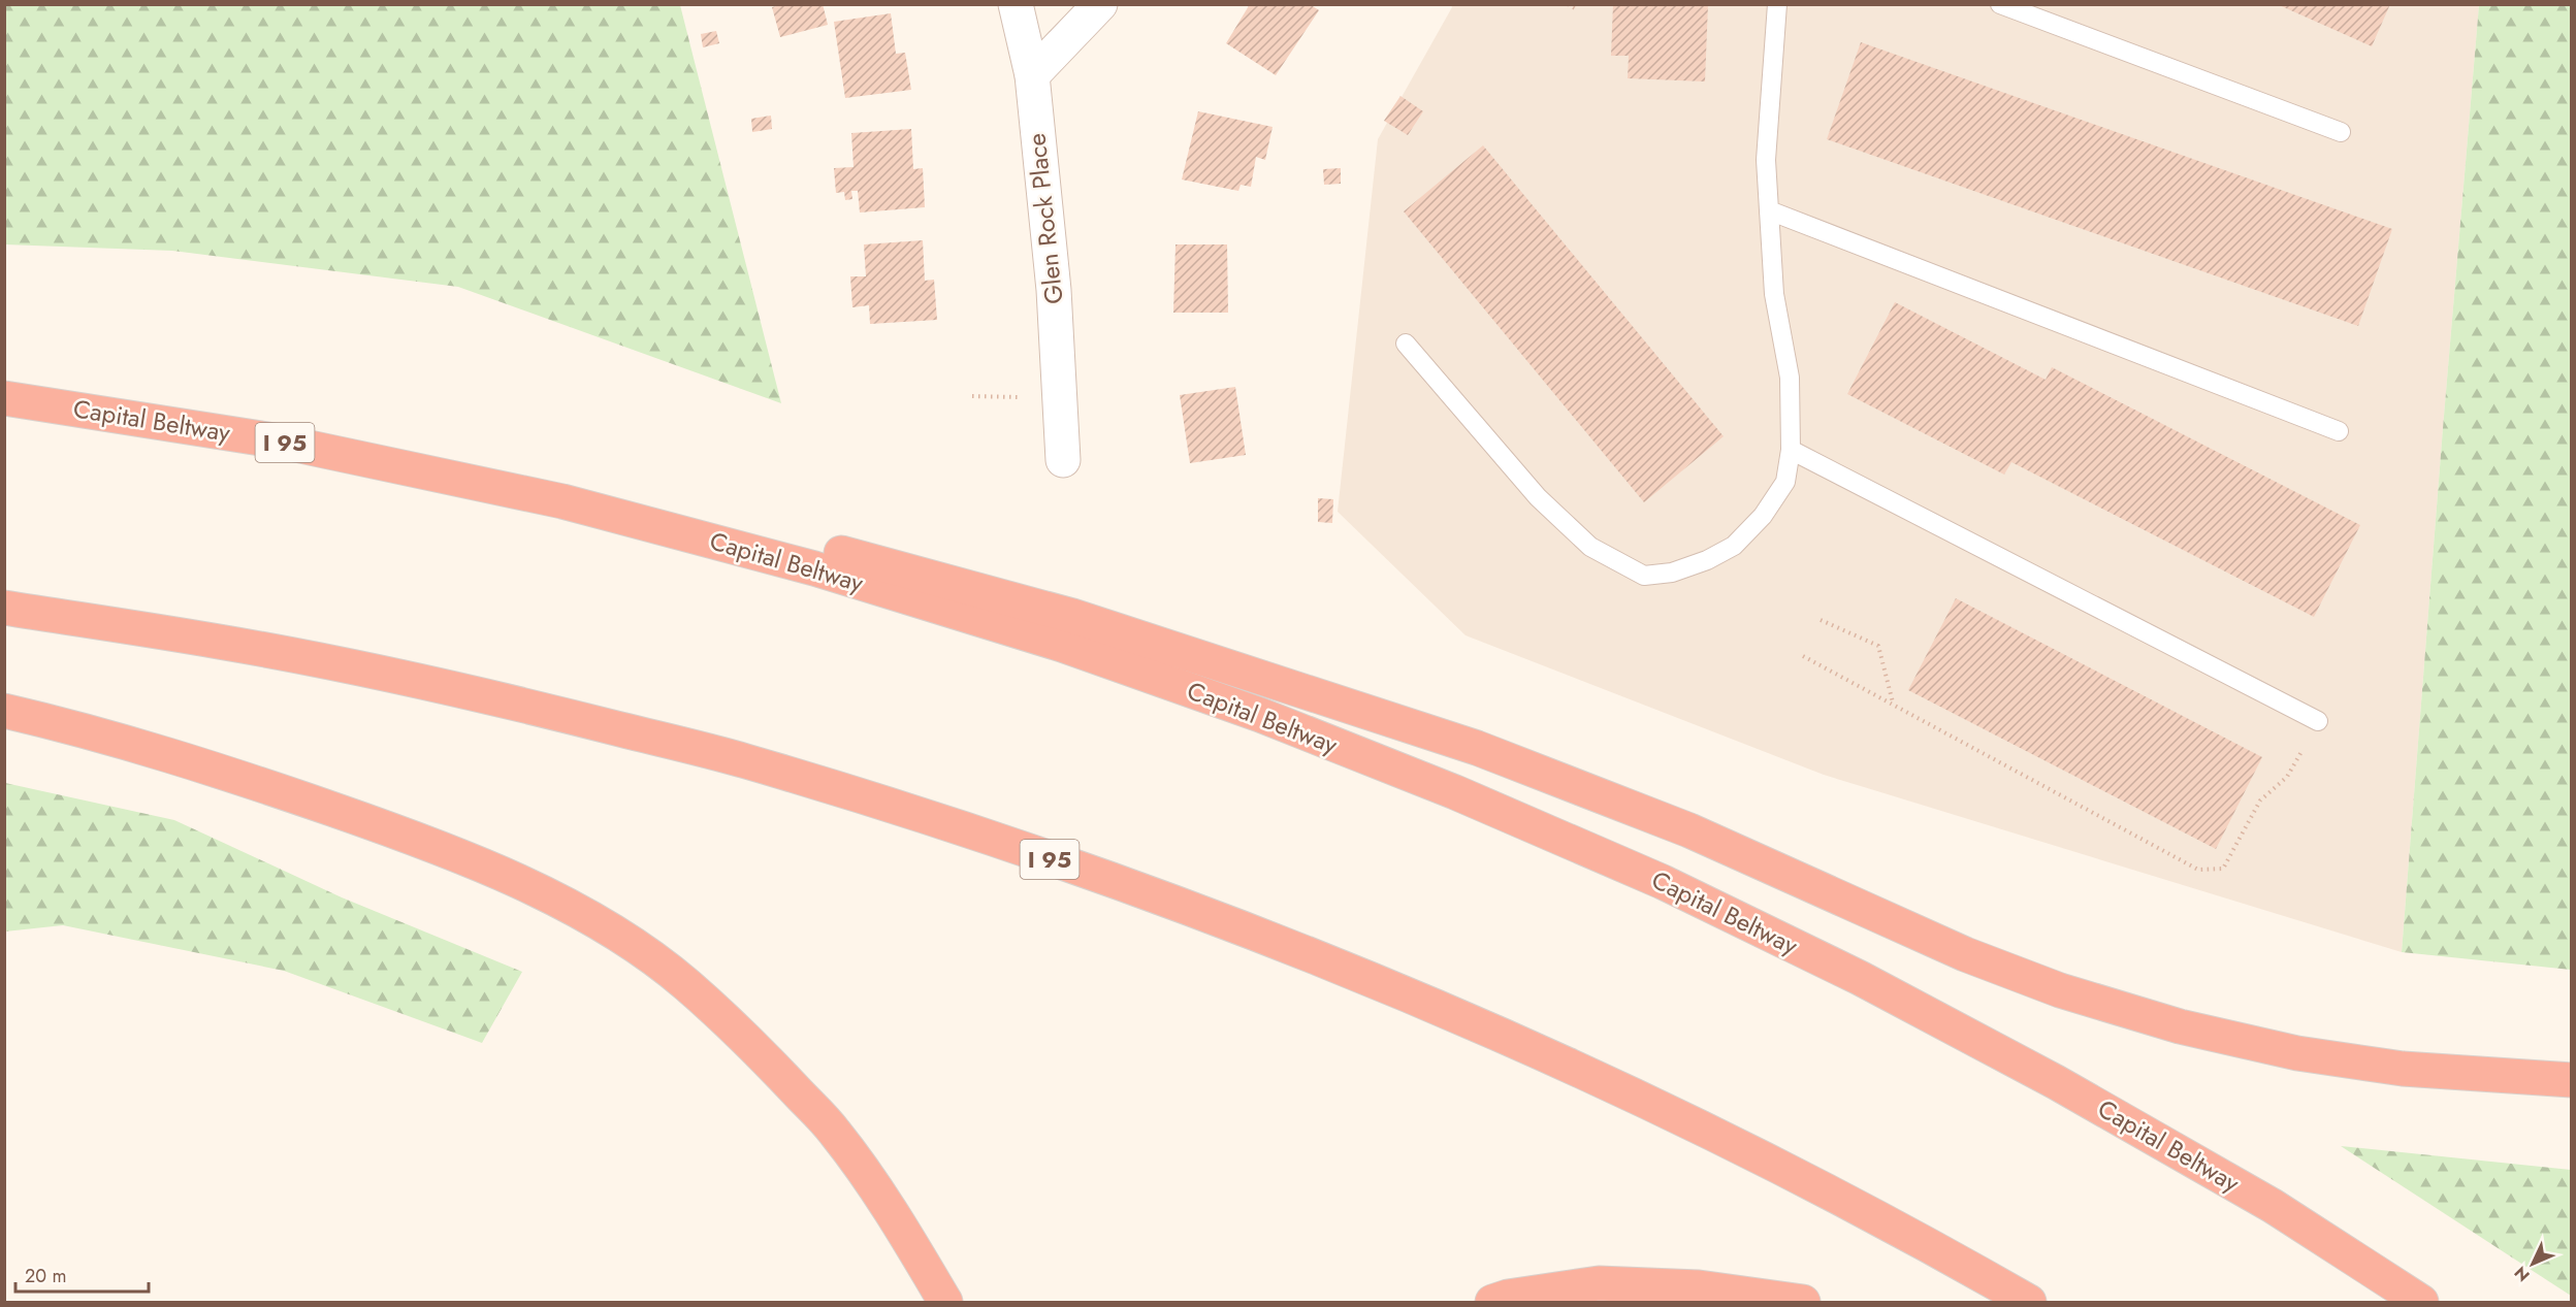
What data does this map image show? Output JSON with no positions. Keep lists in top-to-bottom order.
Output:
{
  "streets": {
    "highway": ["Capital Beltway", "I 95"],
    "street": ["Glen Rock Place"]
  },
  "scale_bar": "20 m",
  "north": "bottom left"
}
